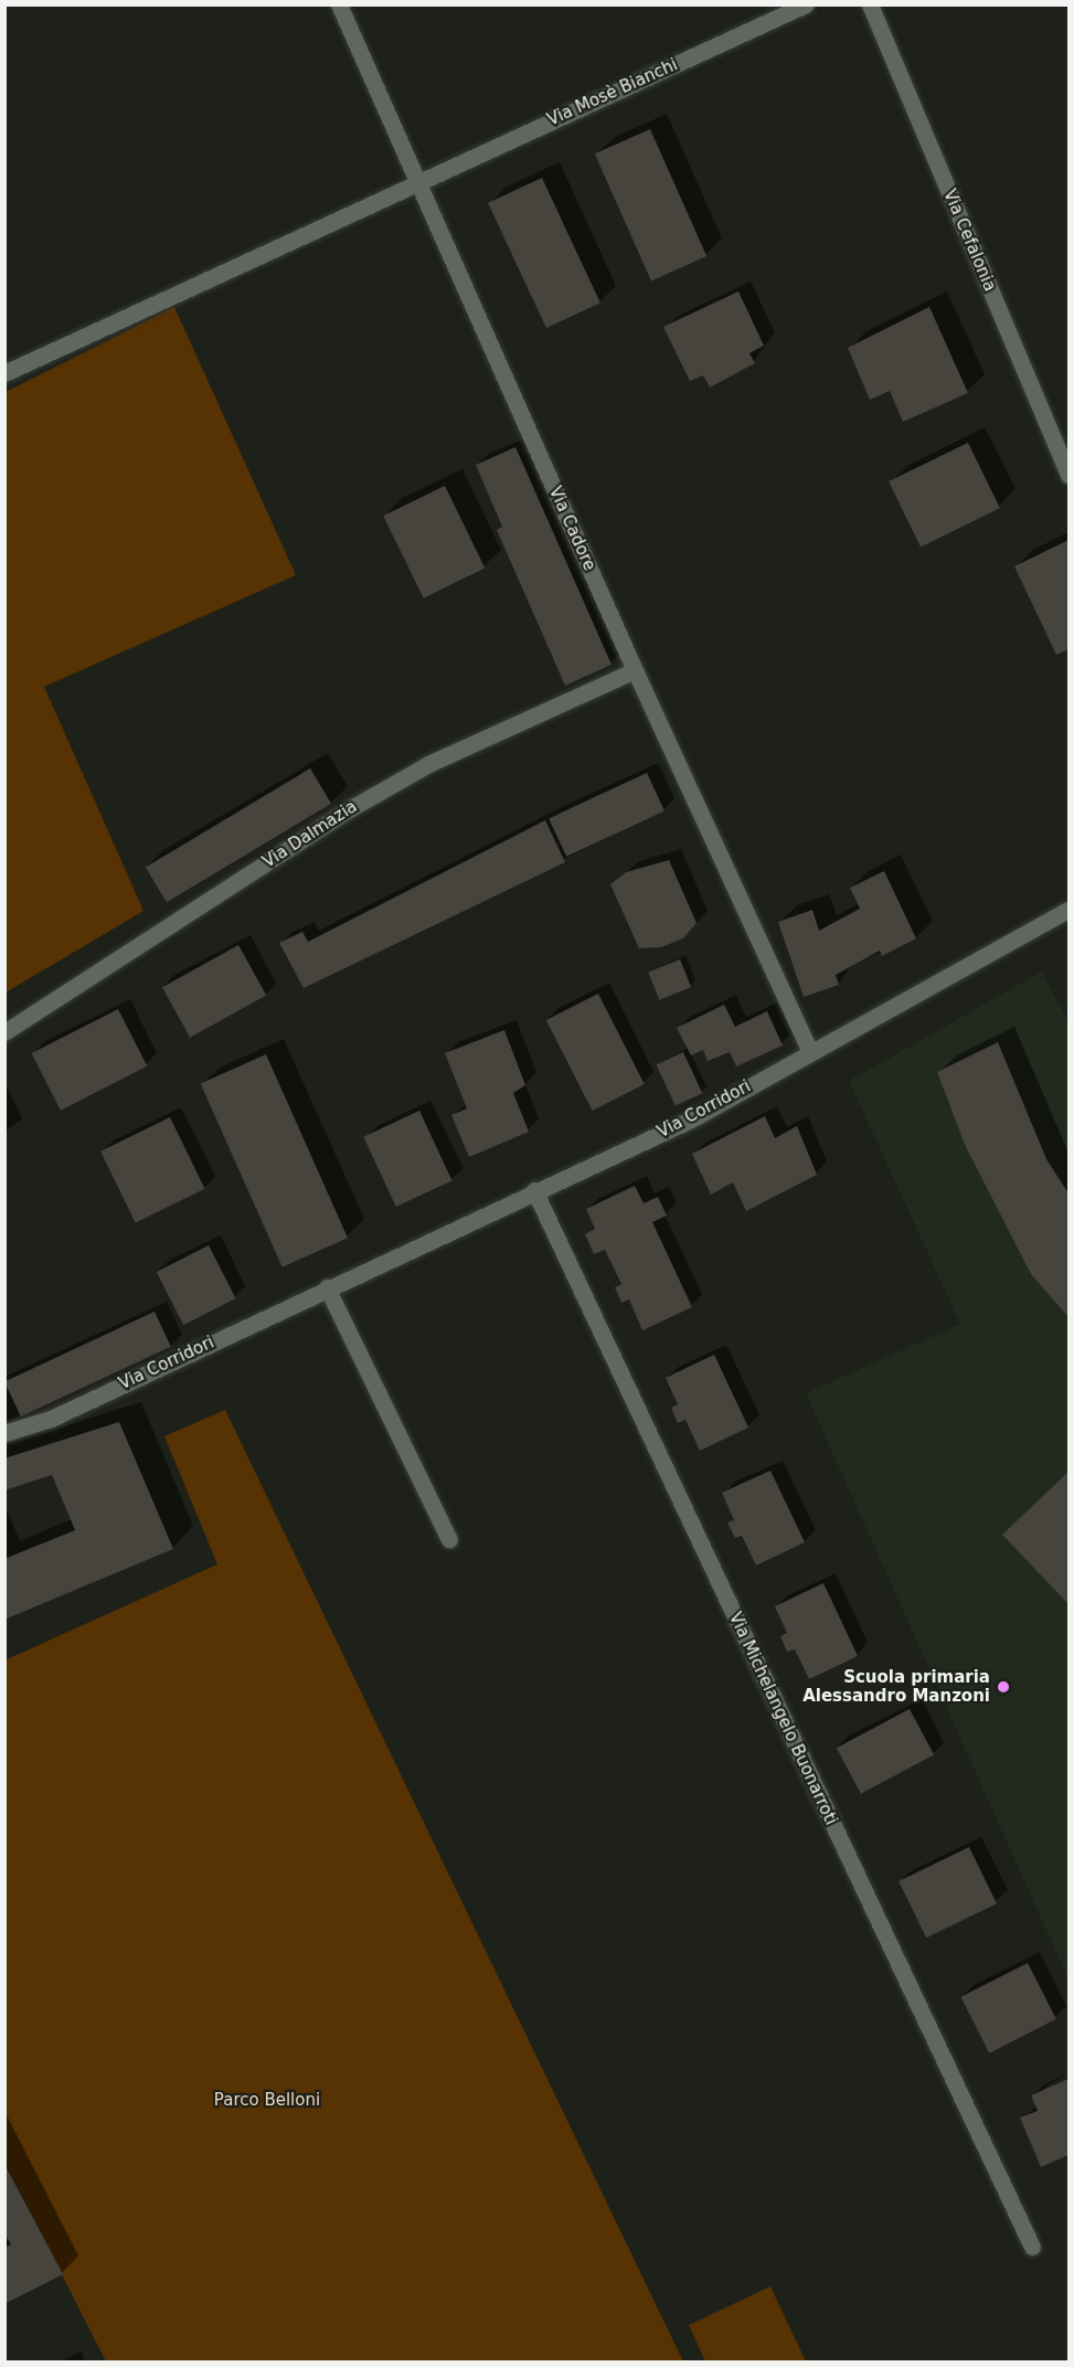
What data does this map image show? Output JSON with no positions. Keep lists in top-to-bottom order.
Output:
{
  "streets": {
    "street": [
      "Via Mosè Bianchi",
      "Via Cefalonia",
      "Via Cadore",
      "Via Dalmazia",
      "Via Corridori",
      "Via Michelangelo Buonarroti"
    ]
  },
  "crossings": [
    ["Via Mosè Bianchi", "Via Cadore"],
    ["Via Cadore", "Via Dalmazia"],
    ["Via Cadore", "Via Corridori"],
    ["Via Corridori", "Via Michelangelo Buonarroti"]
  ],
  "parks": ["Parco Belloni"],
  "places": ["Scuola primaria Alessandro Manzoni"]
}
